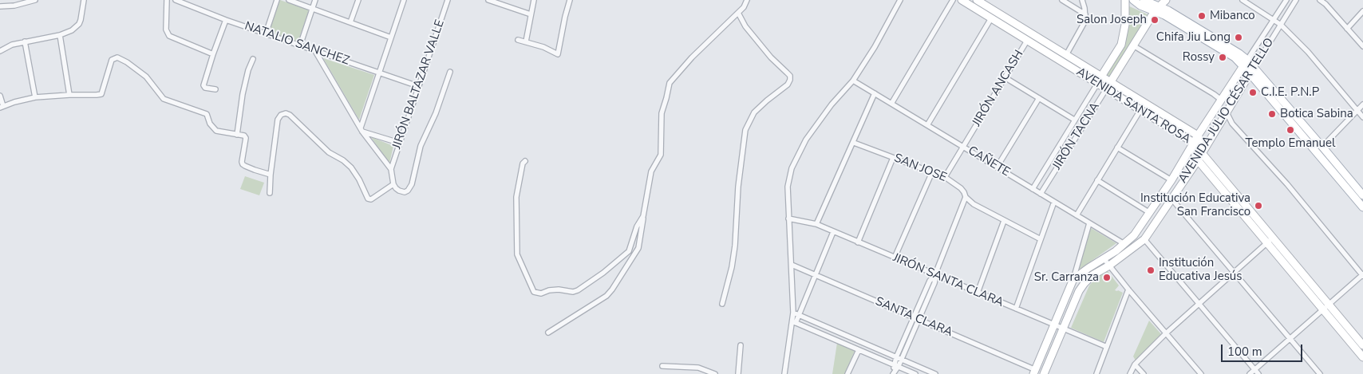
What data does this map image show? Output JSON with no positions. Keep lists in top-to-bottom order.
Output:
{
  "streets": {
    "street": [
      "NATALIO SANCHEZ",
      "JIRÓN BALTAZAR VALLE",
      "JIRÓN ANCASH",
      "AVENIDA SANTA ROSA",
      "AVENIDA JULIO CÉSAR TELLO",
      "JIRÓN TACNA",
      "CAÑETE",
      "SAN JOSE",
      "JIRÓN SANTA CLARA",
      "SANTA CLARA"
    ]
  },
  "crossings": [
    ["NATALIO SANCHEZ", "JIRÓN BALTAZAR VALLE"],
    ["JIRÓN ANCASH", "AVENIDA SANTA ROSA"],
    ["JIRÓN ANCASH", "CAÑETE"],
    ["JIRÓN ANCASH", "SAN JOSE"],
    ["AVENIDA SANTA ROSA", "AVENIDA JULIO CÉSAR TELLO"],
    ["AVENIDA SANTA ROSA", "JIRÓN TACNA"],
    ["AVENIDA JULIO CÉSAR TELLO", "CAÑETE"],
    ["AVENIDA JULIO CÉSAR TELLO", "JIRÓN SANTA CLARA"],
    ["JIRÓN TACNA", "CAÑETE"]
  ],
  "places": [
    "Mibanco",
    "Salon Joseph",
    "Chifa Jiu Long",
    "Rossy",
    "C.I.E. P.N.P",
    "Botica Sabina",
    "Templo Emanuel",
    "Institución Educativa San Francisco",
    "Institución Educativa Jesús",
    "Sr. Carranza"
  ],
  "scale_bar": "100 m"
}
